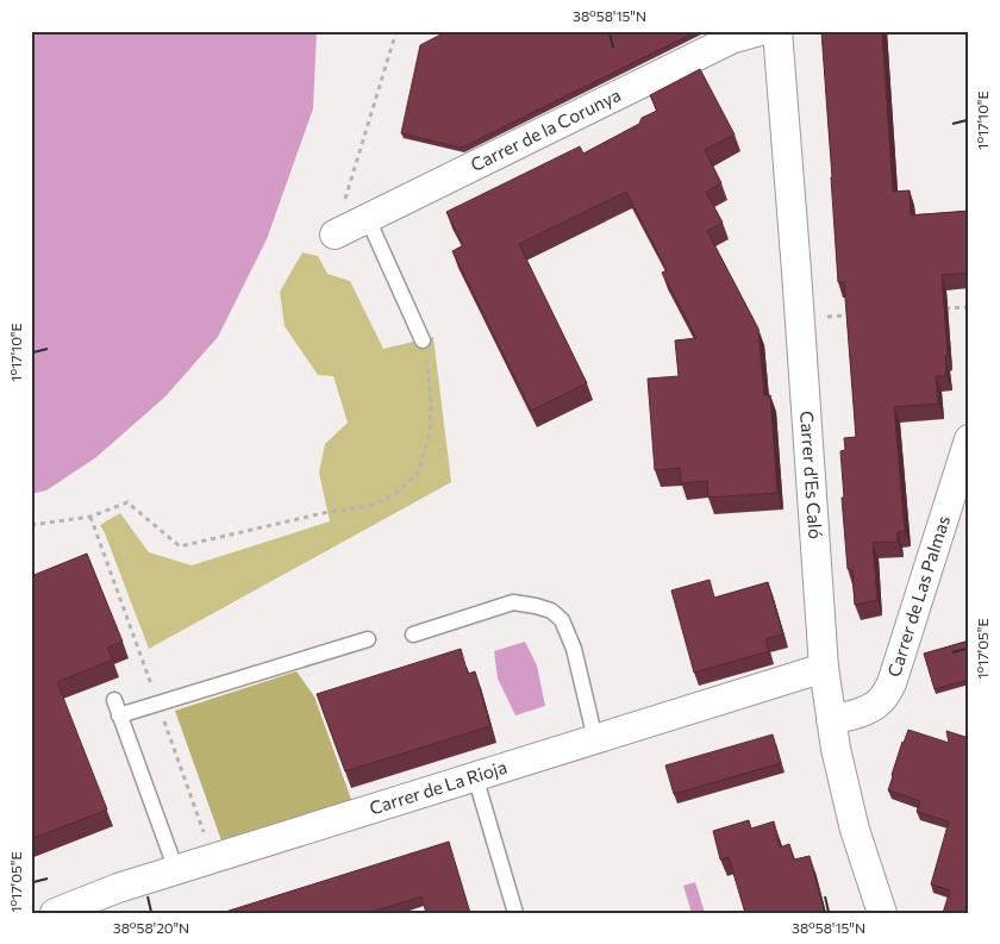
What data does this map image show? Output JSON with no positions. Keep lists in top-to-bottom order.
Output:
{
  "streets": {
    "street": [
      "Carrer de la Corunya",
      "Carrer d'Es Caló",
      "Carrer de Las Palmas",
      "Carrer de La Rioja"
    ]
  },
  "crossings": [
    ["Carrer d'Es Caló", "Carrer de Las Palmas"],
    ["Carrer d'Es Caló", "Carrer de La Rioja"]
  ],
  "coordinates": [
    "38°58'15\"N",
    "1°17'10\"E",
    "1°17'05\"E",
    "38°58'20\"N"
  ]
}
